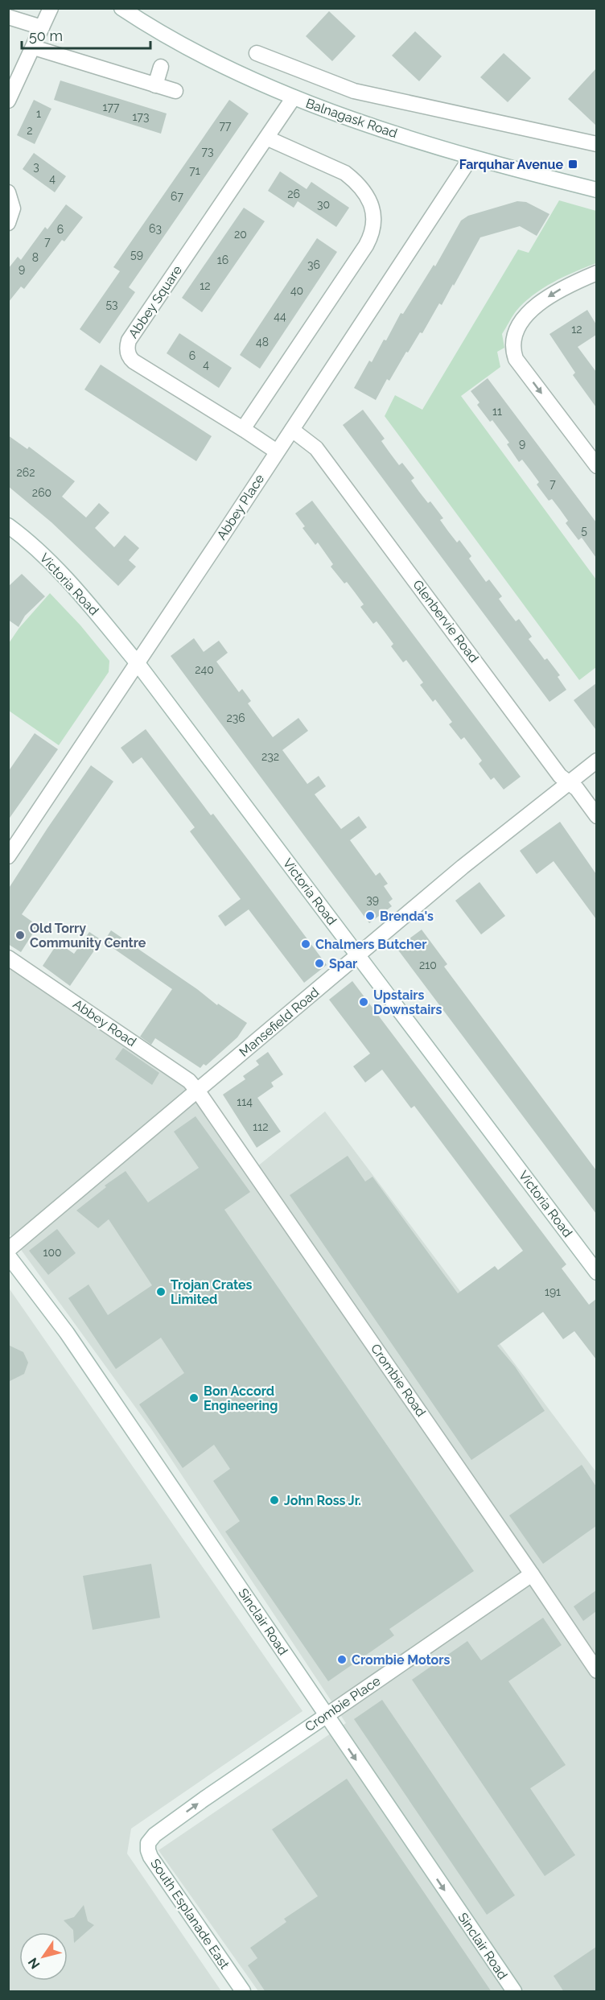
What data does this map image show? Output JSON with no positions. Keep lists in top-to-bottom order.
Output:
{
  "streets": {
    "street": [
      "Balnagask Road",
      "Abbey Square",
      "Abbey Place",
      "Victoria Road",
      "Glenbervie Road",
      "Mansefield Road",
      "Abbey Road",
      "Crombie Road",
      "Sinclair Road",
      "Crombie Place",
      "South Esplanade East"
    ]
  },
  "crossings": [
    ["Balnagask Road", "Abbey Square"],
    ["Balnagask Road", "Abbey Place"],
    ["Abbey Square", "Abbey Place"],
    ["Abbey Place", "Victoria Road"],
    ["Abbey Place", "Glenbervie Road"],
    ["Victoria Road", "Mansefield Road"],
    ["Glenbervie Road", "Mansefield Road"],
    ["Mansefield Road", "Abbey Road"],
    ["Mansefield Road", "Crombie Road"],
    ["Abbey Road", "Crombie Road"],
    ["Crombie Road", "Crombie Place"],
    ["Sinclair Road", "Crombie Place"],
    ["Crombie Place", "South Esplanade East"]
  ],
  "one_way": ["Sinclair Road", "Crombie Place"],
  "places": {
    "transit": ["Farquhar Avenue"],
    "other": [
      "Brenda's",
      "Old Torry Community Centre",
      "Chalmers Butcher",
      "Spar",
      "Upstairs Downstairs",
      "Trojan Crates Limited",
      "Bon Accord Engineering",
      "John Ross Jr.",
      "Crombie Motors"
    ]
  },
  "house_numbers": [
    "177",
    "1",
    "173",
    "77",
    "2",
    "73",
    "3",
    "71",
    "4",
    "26",
    "67",
    "30",
    "63",
    "6",
    "20",
    "7",
    "59",
    "8",
    "16",
    "36",
    "9",
    "12",
    "40",
    "53",
    "44",
    "12",
    "48",
    "6",
    "4",
    "11",
    "9",
    "262",
    "7",
    "260",
    "5",
    "240",
    "236",
    "232",
    "39",
    "210",
    "114",
    "112",
    "100",
    "191"
  ],
  "scale_bar": "50 m",
  "north": "bottom left"
}
